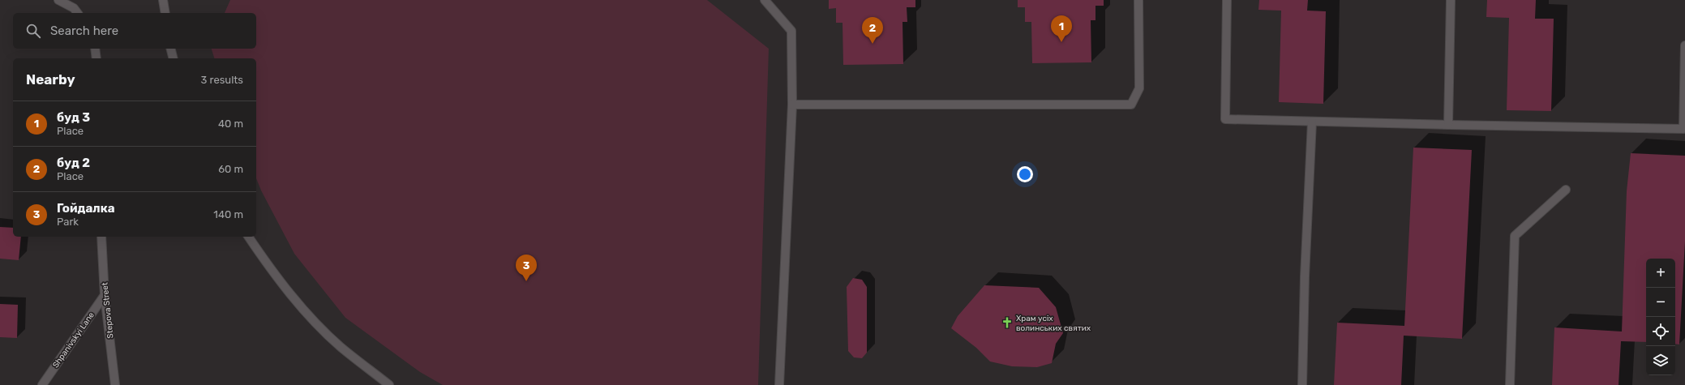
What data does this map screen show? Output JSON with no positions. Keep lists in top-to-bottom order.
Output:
{
  "streets": {
    "street": ["Stepova Street", "Shpanivskyi Lane"]
  },
  "crossings": [
    ["Stepova Street", "Shpanivskyi Lane"]
  ],
  "places": {
    "church": ["Храм усіх волинських святих"]
  },
  "page": {
    "search": "Search here",
    "pins": ["1", "2", "3"],
    "heading": ["Nearby", "3 results"],
    "list": [
      {
        "mark": "1",
        "name": "буд 3",
        "note": "Place",
        "value": "40 m"
      },
      {
        "mark": "2",
        "name": "буд 2",
        "note": "Place",
        "value": "60 m"
      },
      {
        "mark": "3",
        "name": "Гойдалка",
        "note": "Park",
        "value": "140 m"
      }
    ],
    "map_buttons": ["+", "−"]
  }
}
